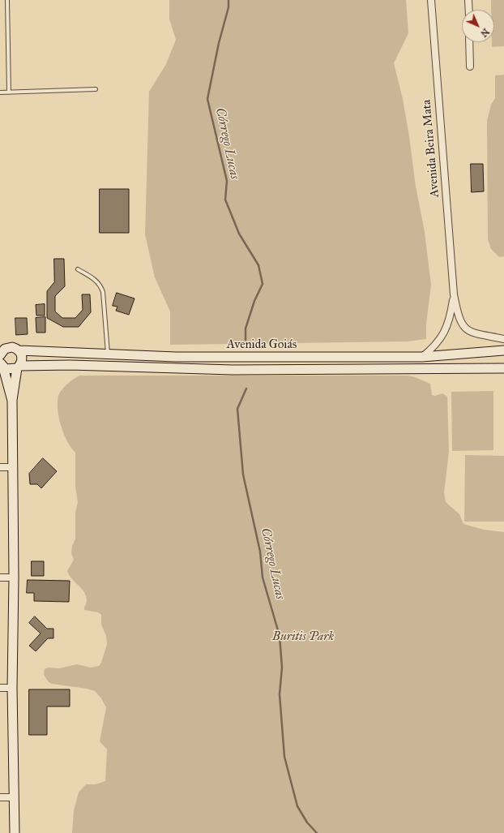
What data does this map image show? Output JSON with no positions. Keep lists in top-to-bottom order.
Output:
{
  "streets": {
    "main road": ["Avenida Goiás"],
    "street": ["Avenida Beira Mata"]
  },
  "crossings": [
    ["Avenida Beira Mata", "Avenida Goiás"]
  ],
  "water": ["Córrego Lucas"],
  "parks": ["Buritis Park"],
  "north": "bottom right"
}
